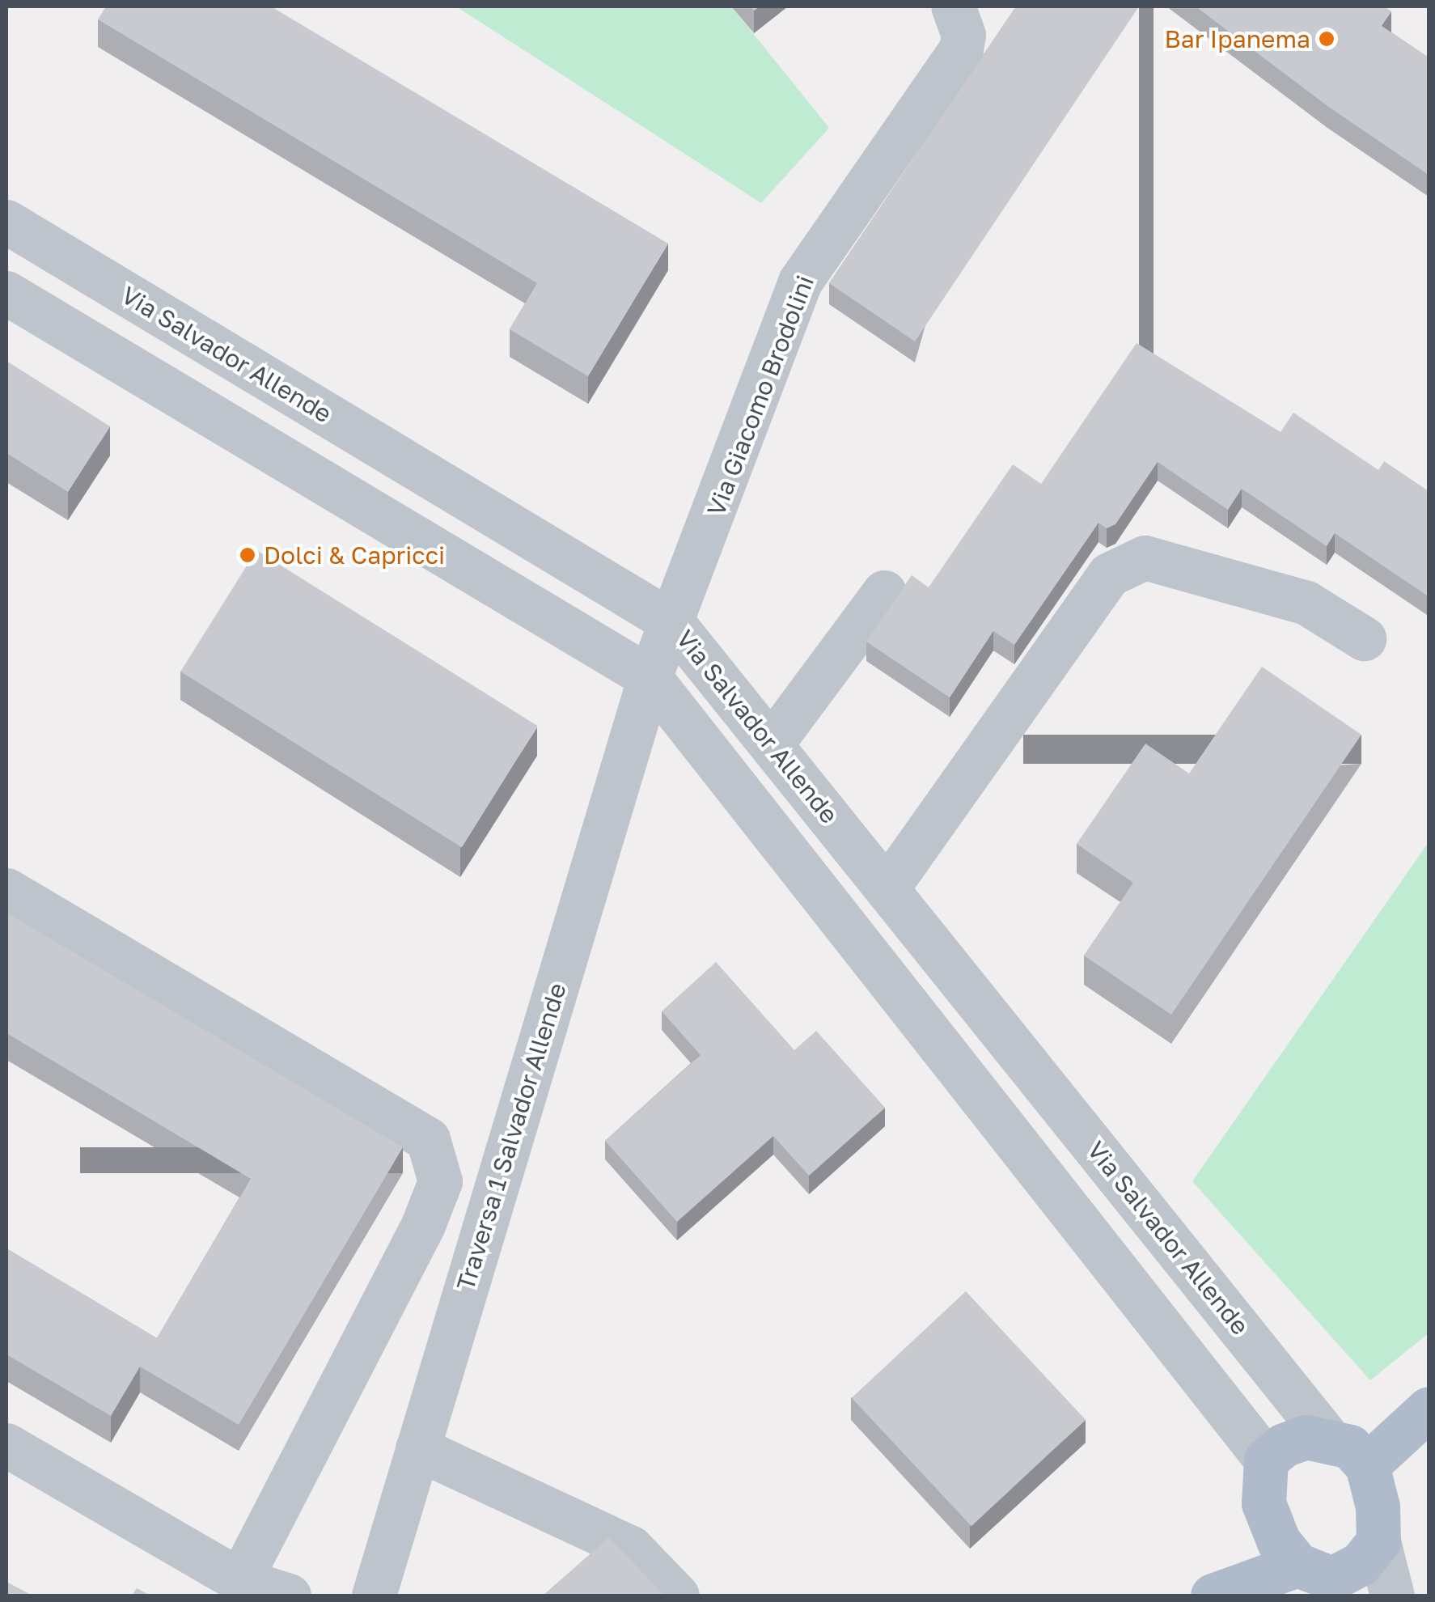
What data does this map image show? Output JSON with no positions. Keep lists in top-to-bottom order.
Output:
{
  "streets": {
    "street": ["Via Salvador Allende", "Via Giacomo Brodolini", "Traversa 1 Salvador Allende"]
  },
  "crossings": [
    ["Via Salvador Allende", "Via Giacomo Brodolini"],
    ["Via Giacomo Brodolini", "Traversa 1 Salvador Allende"]
  ],
  "places": ["Bar Ipanema", "Dolci & Capricci"]
}
